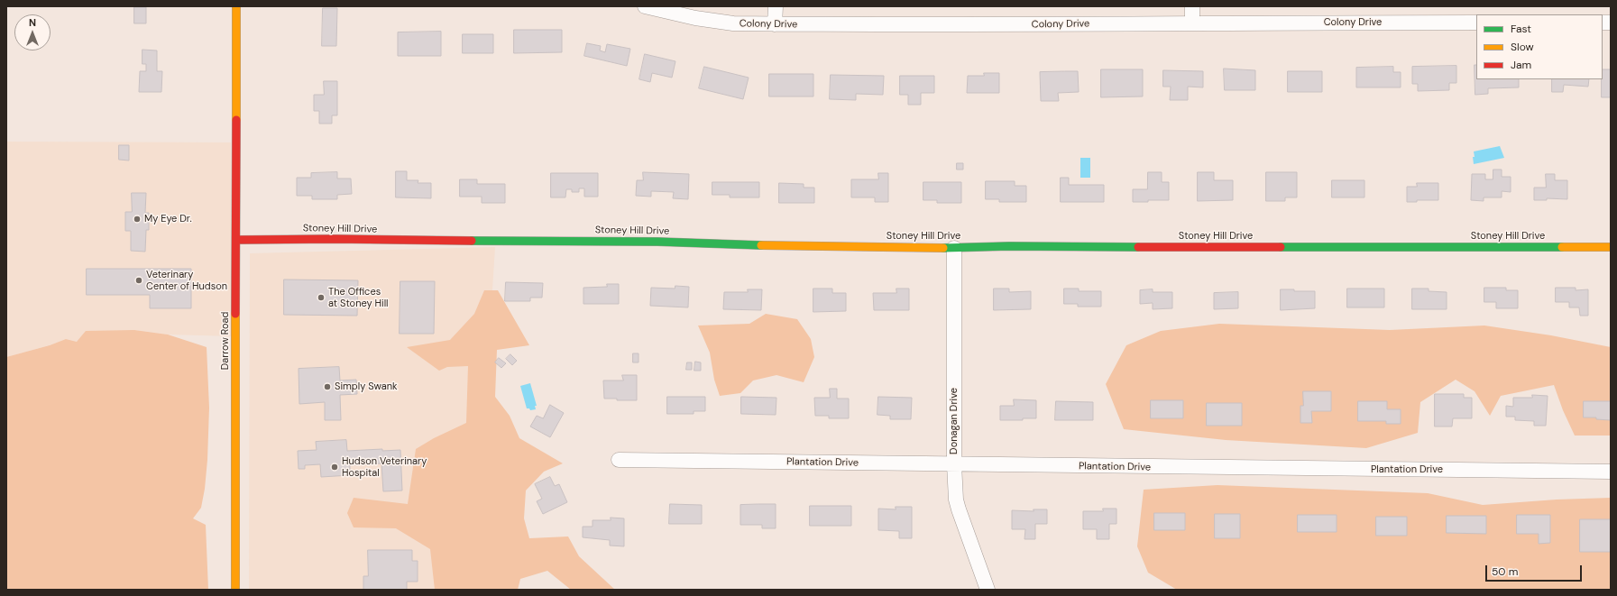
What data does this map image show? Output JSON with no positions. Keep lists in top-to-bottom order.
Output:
{
  "streets": {
    "street": [
      "Colony Drive",
      "Stoney Hill Drive",
      "Darrow Road",
      "Donagan Drive",
      "Plantation Drive"
    ]
  },
  "crossings": [
    ["Stoney Hill Drive", "Darrow Road"],
    ["Stoney Hill Drive", "Donagan Drive"],
    ["Donagan Drive", "Plantation Drive"]
  ],
  "places": [
    "My Eye Dr.",
    "Veterinary Center of Hudson",
    "The Offices at Stoney Hill",
    "Simply Swank",
    "Hudson Veterinary Hospital"
  ],
  "legend": ["Fast", "Slow", "Jam"],
  "scale_bar": "50 m",
  "north": "top"
}
